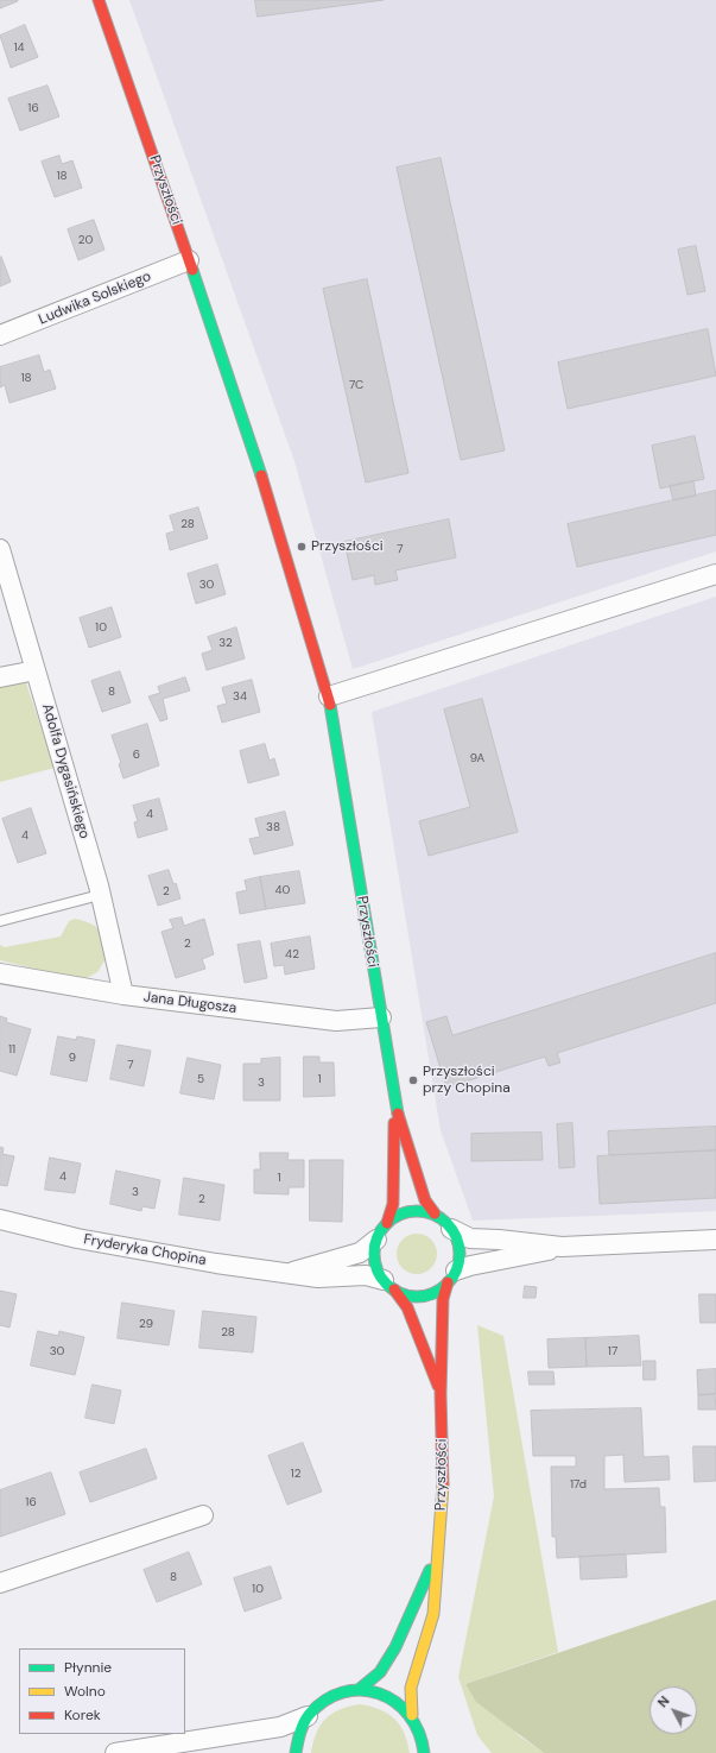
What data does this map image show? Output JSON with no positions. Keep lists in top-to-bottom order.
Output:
{
  "streets": {
    "street": [
      "Przyszłości",
      "Ludwika Solskiego",
      "Adolfa Dygasińskiego",
      "Jana Długosza",
      "Fryderyka Chopina"
    ]
  },
  "crossings": [
    ["Przyszłości", "Ludwika Solskiego"],
    ["Przyszłości", "Jana Długosza"],
    ["Przyszłości", "Fryderyka Chopina"],
    ["Adolfa Dygasińskiego", "Jana Długosza"]
  ],
  "places": ["Przyszłości", "Przyszłości przy Chopina"],
  "house_numbers": [
    "14",
    "16",
    "18",
    "20",
    "18",
    "7C",
    "28",
    "7",
    "30",
    "10",
    "32",
    "8",
    "34",
    "6",
    "9A",
    "4",
    "38",
    "4",
    "40",
    "2",
    "2",
    "42",
    "11",
    "9",
    "7",
    "5",
    "1",
    "3",
    "4",
    "1",
    "3",
    "2",
    "29",
    "28",
    "30",
    "17",
    "12",
    "17d",
    "16",
    "8",
    "10"
  ],
  "legend": ["Płynnie", "Wolno", "Korek"],
  "north": "top left"
}
